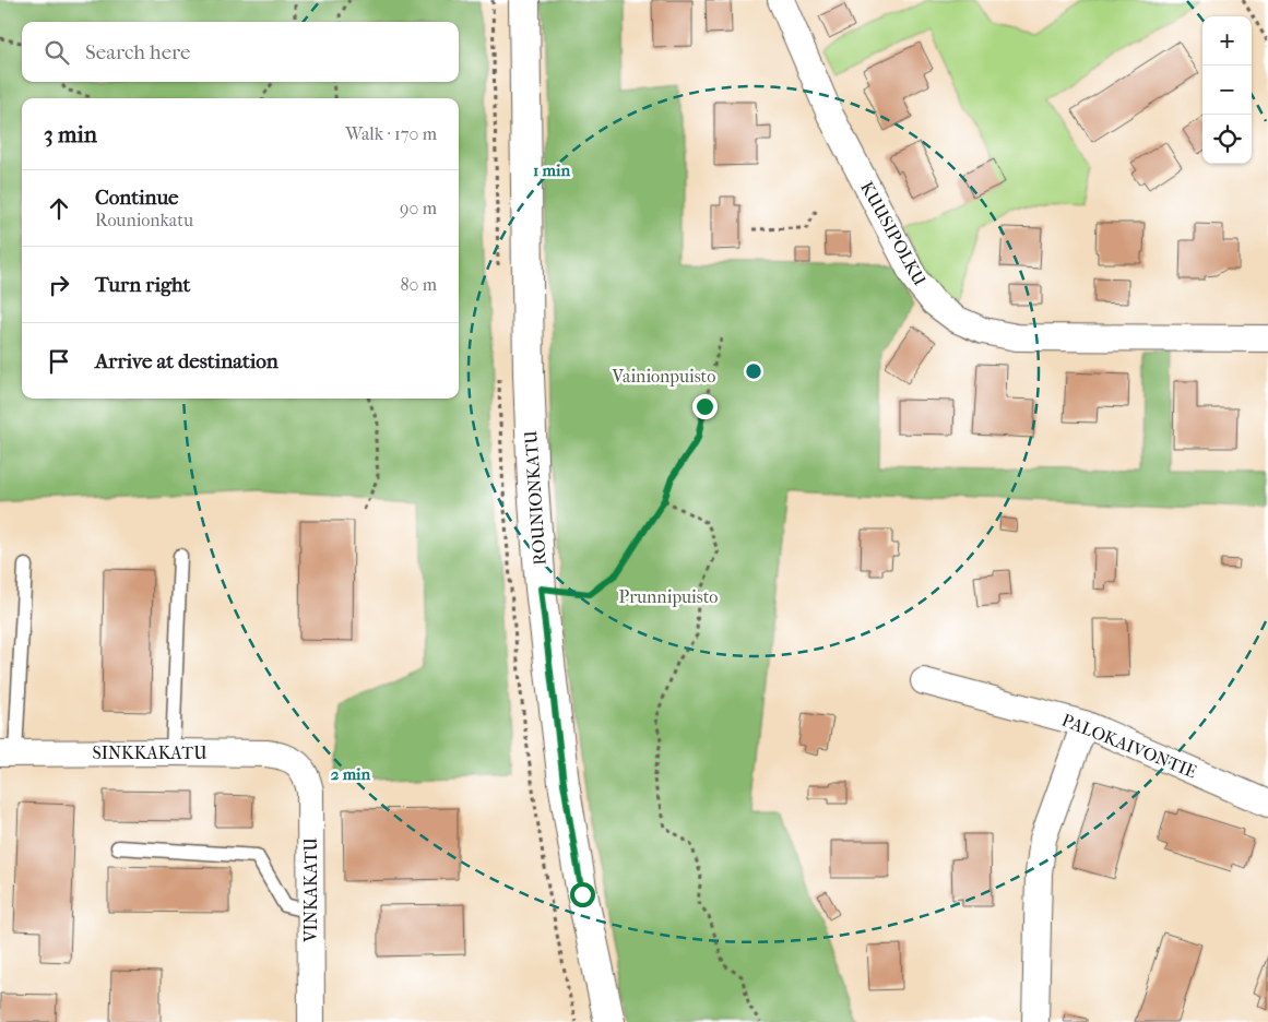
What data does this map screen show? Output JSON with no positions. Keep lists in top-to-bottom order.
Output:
{
  "streets": {
    "main road": ["ROUNIONKATU"],
    "street": [
      "KUUSIPOLKU",
      "PALOKAIVONTIE",
      "SINKKAKATU",
      "VINKAKATU"
    ]
  },
  "crossings": [
    ["SINKKAKATU", "VINKAKATU"]
  ],
  "parks": ["Vainionpuisto", "Prunnipuisto"],
  "page": {
    "map_buttons": ["+", "−"],
    "search": "Search here",
    "heading": ["3 min", "Walk · 170 m"],
    "list": [
      ["Continue", "Rounionkatu", "90 m"],
      ["Turn right", "80 m"],
      "Arrive at destination"
    ]
  },
  "rings": ["1 min", "2 min"]
}
